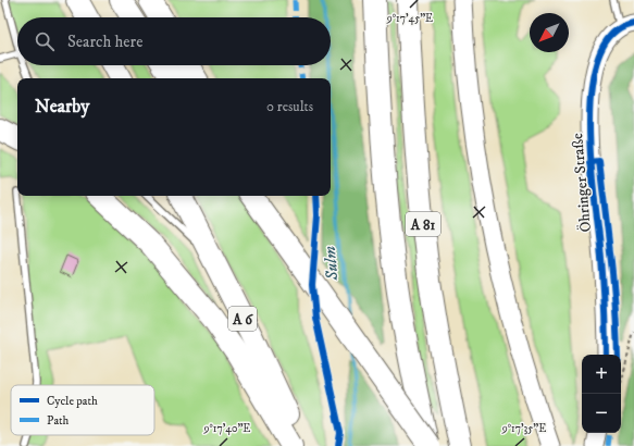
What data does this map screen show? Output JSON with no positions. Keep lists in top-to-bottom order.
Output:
{
  "streets": {
    "highway": ["A 81", "A 6"],
    "street": ["Öhringer Straße"]
  },
  "water": ["Sulm"],
  "legend": ["Cycle path", "Path"],
  "north": "bottom left",
  "page": {
    "search": "Search here",
    "heading": ["Nearby", "0 results"],
    "map_buttons": ["+", "−"]
  },
  "coordinates": ["9°17'45\"E", "9°17'40\"E", "9°17'35\"E"]
}
